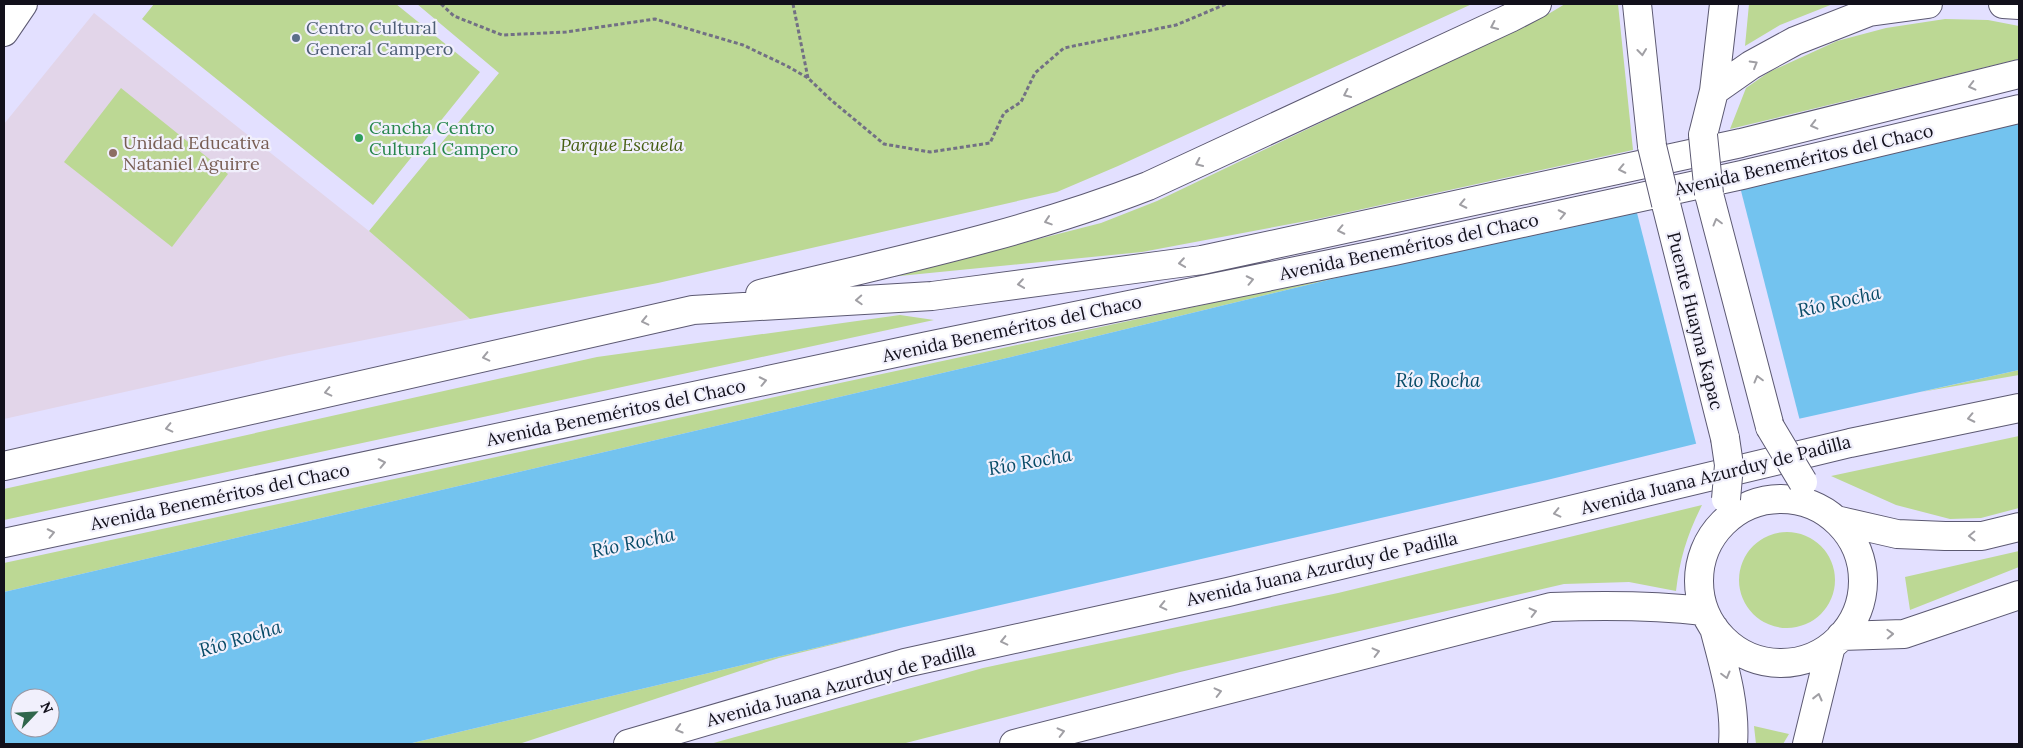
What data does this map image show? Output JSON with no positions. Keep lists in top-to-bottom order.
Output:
{
  "streets": {
    "main road": ["Avenida Beneméritos del Chaco", "Puente Huayna Kapac", "Avenida Juana Azurduy de Padilla"]
  },
  "water": ["Río Rocha"],
  "parks": ["Parque Escuela"],
  "places": ["Centro Cultural General Campero", "Cancha Centro Cultural Campero", "Unidad Educativa Nataniel Aguirre"],
  "north": "top right"
}
